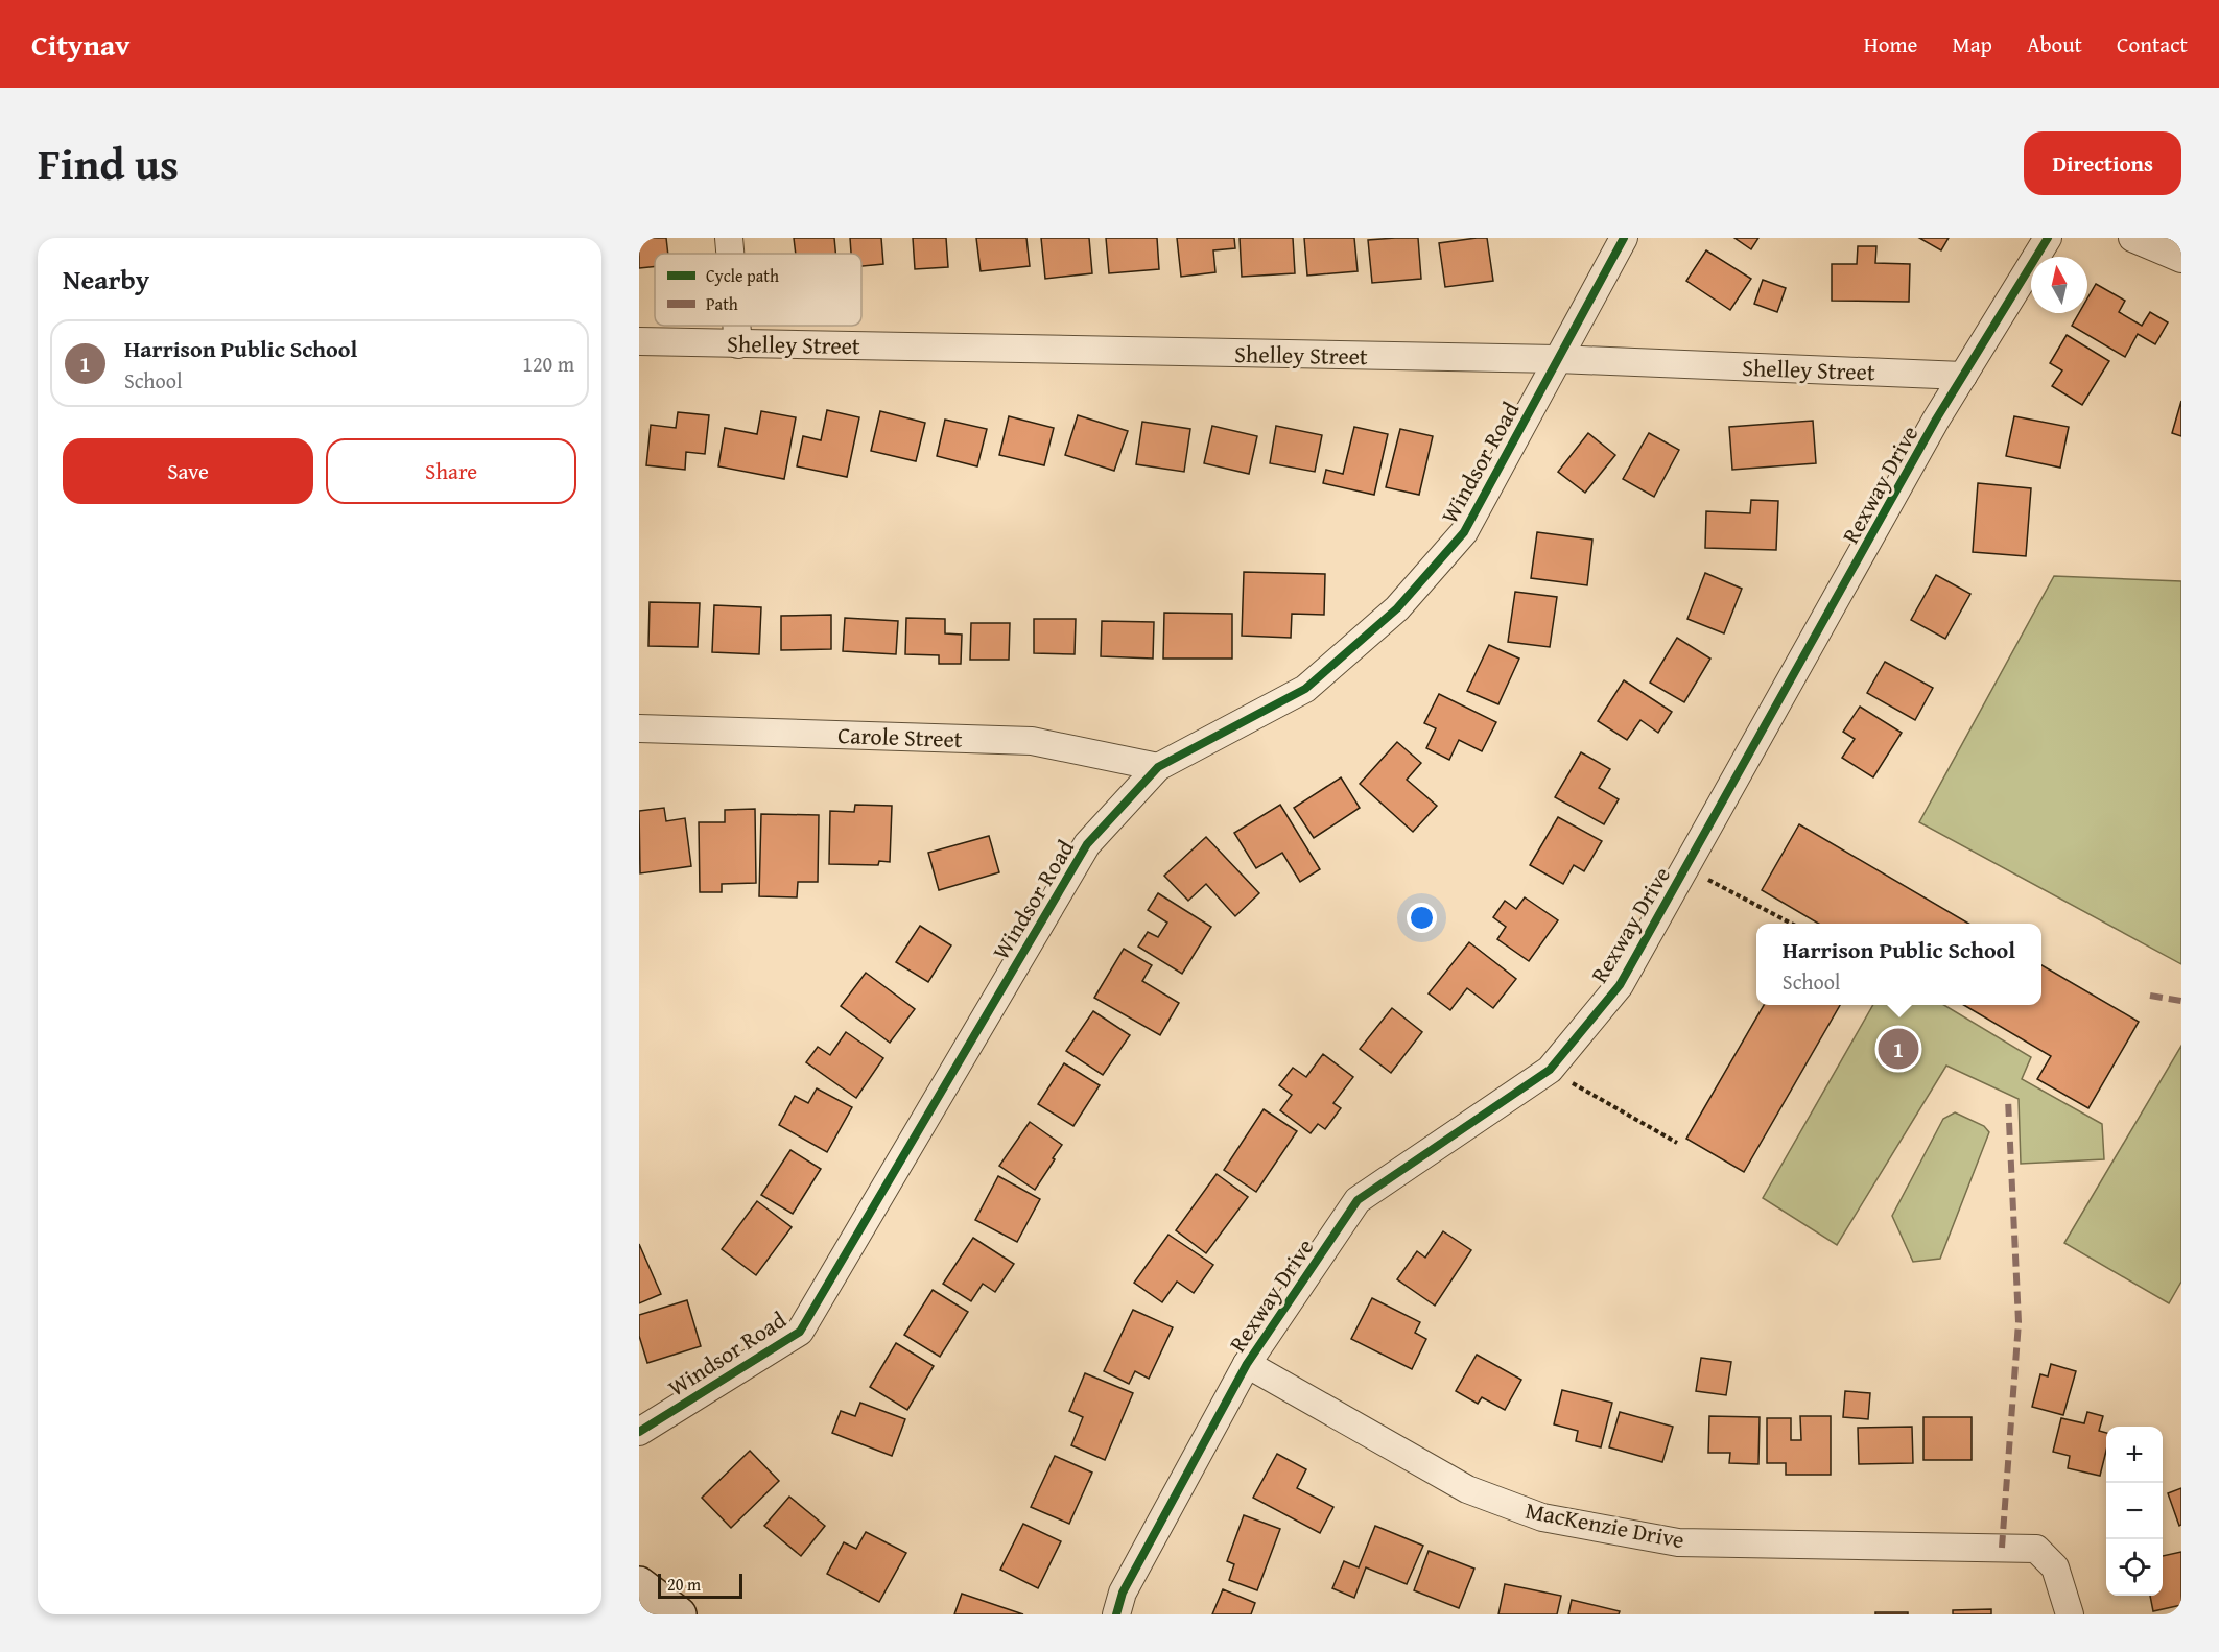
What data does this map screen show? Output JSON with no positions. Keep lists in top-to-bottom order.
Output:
{
  "streets": {
    "street": [
      "Shelley Street",
      "Windsor Road",
      "Rexway Drive",
      "Carole Street",
      "MacKenzie Drive"
    ]
  },
  "crossings": [
    ["Shelley Street", "Windsor Road"],
    ["Shelley Street", "Rexway Drive"],
    ["Windsor Road", "Carole Street"],
    ["Rexway Drive", "MacKenzie Drive"]
  ],
  "legend": ["Cycle path", "Path"],
  "scale_bar": "20 m",
  "north": "top",
  "page": {
    "header": "Citynav",
    "nav": [
      "Home",
      "Map",
      "About",
      "Contact"
    ],
    "title": "Find us",
    "buttons": [
      "Directions",
      ["Save", "Share"]
    ],
    "heading": "Nearby",
    "list": [
      {
        "mark": "1",
        "name": "Harrison Public School",
        "note": "School",
        "value": "120 m"
      }
    ],
    "popup": ["Harrison Public School", "School"],
    "pins": "1",
    "map_buttons": ["+", "−"],
    "scale": "20 m"
  }
}
